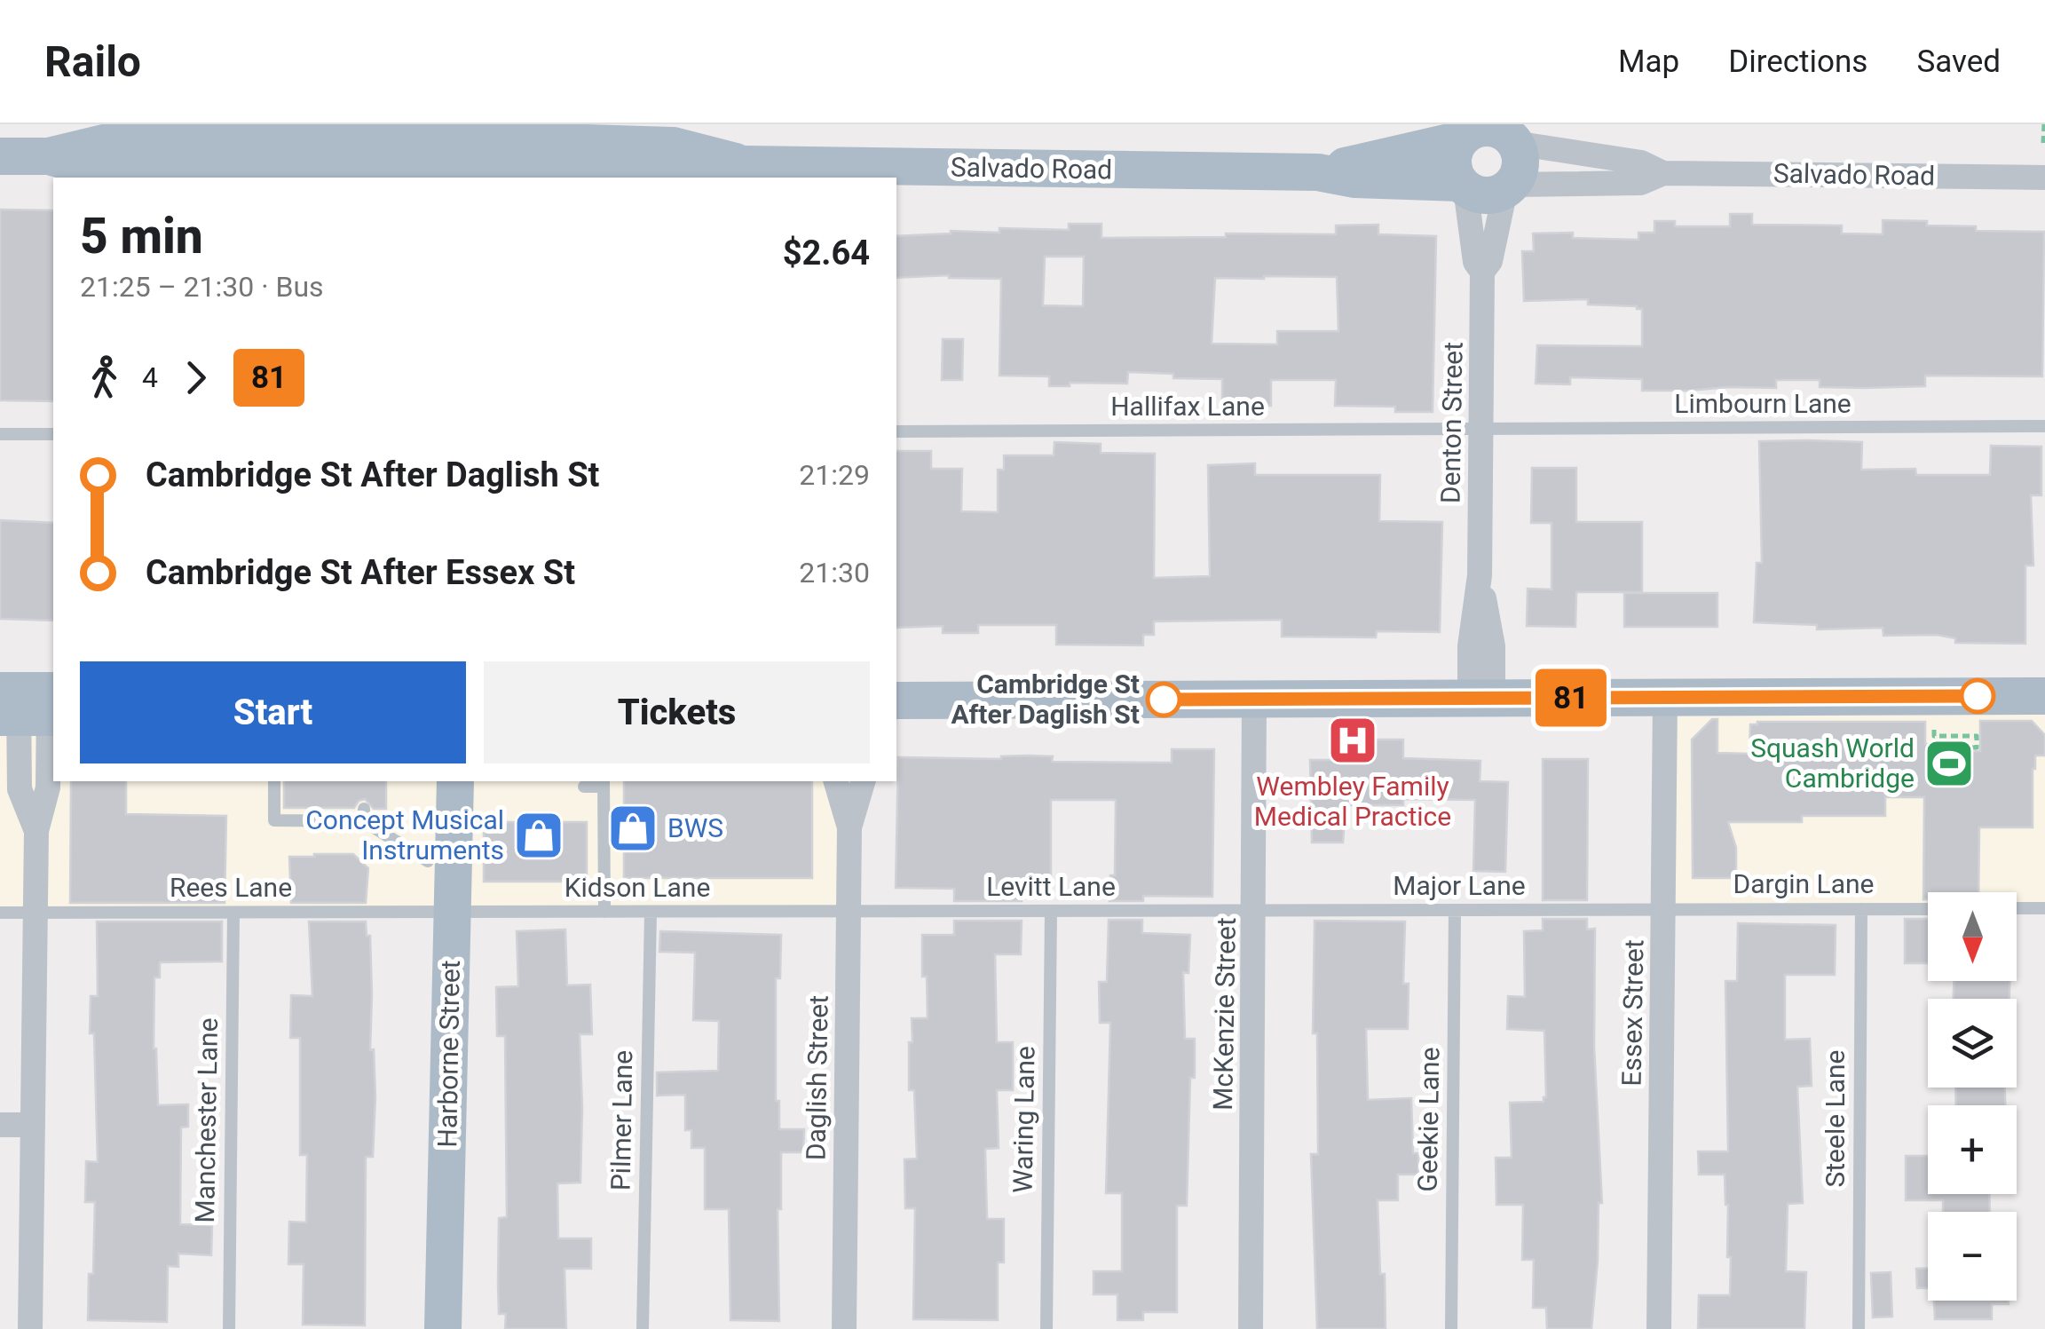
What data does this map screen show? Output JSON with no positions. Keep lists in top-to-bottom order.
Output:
{
  "streets": {
    "main road": ["Salvado Road", "Harborne Street"],
    "street": [
      "Denton Street",
      "Essex Street",
      "McKenzie Street",
      "Daglish Street"
    ],
    "lane": [
      "Limbourn Lane",
      "Hallifax Lane",
      "Dargin Lane",
      "Major Lane",
      "Levitt Lane",
      "Rees Lane",
      "Kidson Lane",
      "Steele Lane",
      "Waring Lane",
      "Geekie Lane",
      "Manchester Lane",
      "Pilmer Lane"
    ]
  },
  "crossings": [
    ["Salvado Road", "Denton Street"],
    ["Limbourn Lane", "Hallifax Lane"],
    ["Limbourn Lane", "Denton Street"],
    ["Hallifax Lane", "Denton Street"],
    ["Dargin Lane", "Major Lane"],
    ["Dargin Lane", "Essex Street"],
    ["Dargin Lane", "Steele Lane"],
    ["Major Lane", "Levitt Lane"],
    ["Major Lane", "Essex Street"],
    ["Major Lane", "McKenzie Street"],
    ["Major Lane", "Geekie Lane"],
    ["Levitt Lane", "Kidson Lane"],
    ["Levitt Lane", "McKenzie Street"],
    ["Levitt Lane", "Daglish Street"],
    ["Levitt Lane", "Waring Lane"],
    ["Rees Lane", "Kidson Lane"],
    ["Rees Lane", "Harborne Street"],
    ["Rees Lane", "Manchester Lane"],
    ["Kidson Lane", "Harborne Street"],
    ["Kidson Lane", "Daglish Street"],
    ["Kidson Lane", "Pilmer Lane"]
  ],
  "places": {
    "other": ["Cambridge St After Daglish St"],
    "hospital": ["Wembley Family Medical Practice"],
    "sports": ["Squash World Cambridge"],
    "shop": ["BWS", "Concept Musical Instruments"]
  },
  "lines": ["bus line 81"],
  "north": "bottom",
  "page": {
    "header": "Railo",
    "nav": ["Map", "Directions", "Saved"],
    "on_map": "81",
    "heading": ["5 min", "21:25 – 21:30 · Bus", "$2.64"],
    "legs": ["4", "81"],
    "list": [
      {
        "name": "Cambridge St After Daglish St",
        "value": "21:29"
      },
      {
        "name": "Cambridge St After Essex St",
        "value": "21:30"
      }
    ],
    "buttons": ["Start", "Tickets"],
    "map_buttons": ["+", "−"]
  }
}
